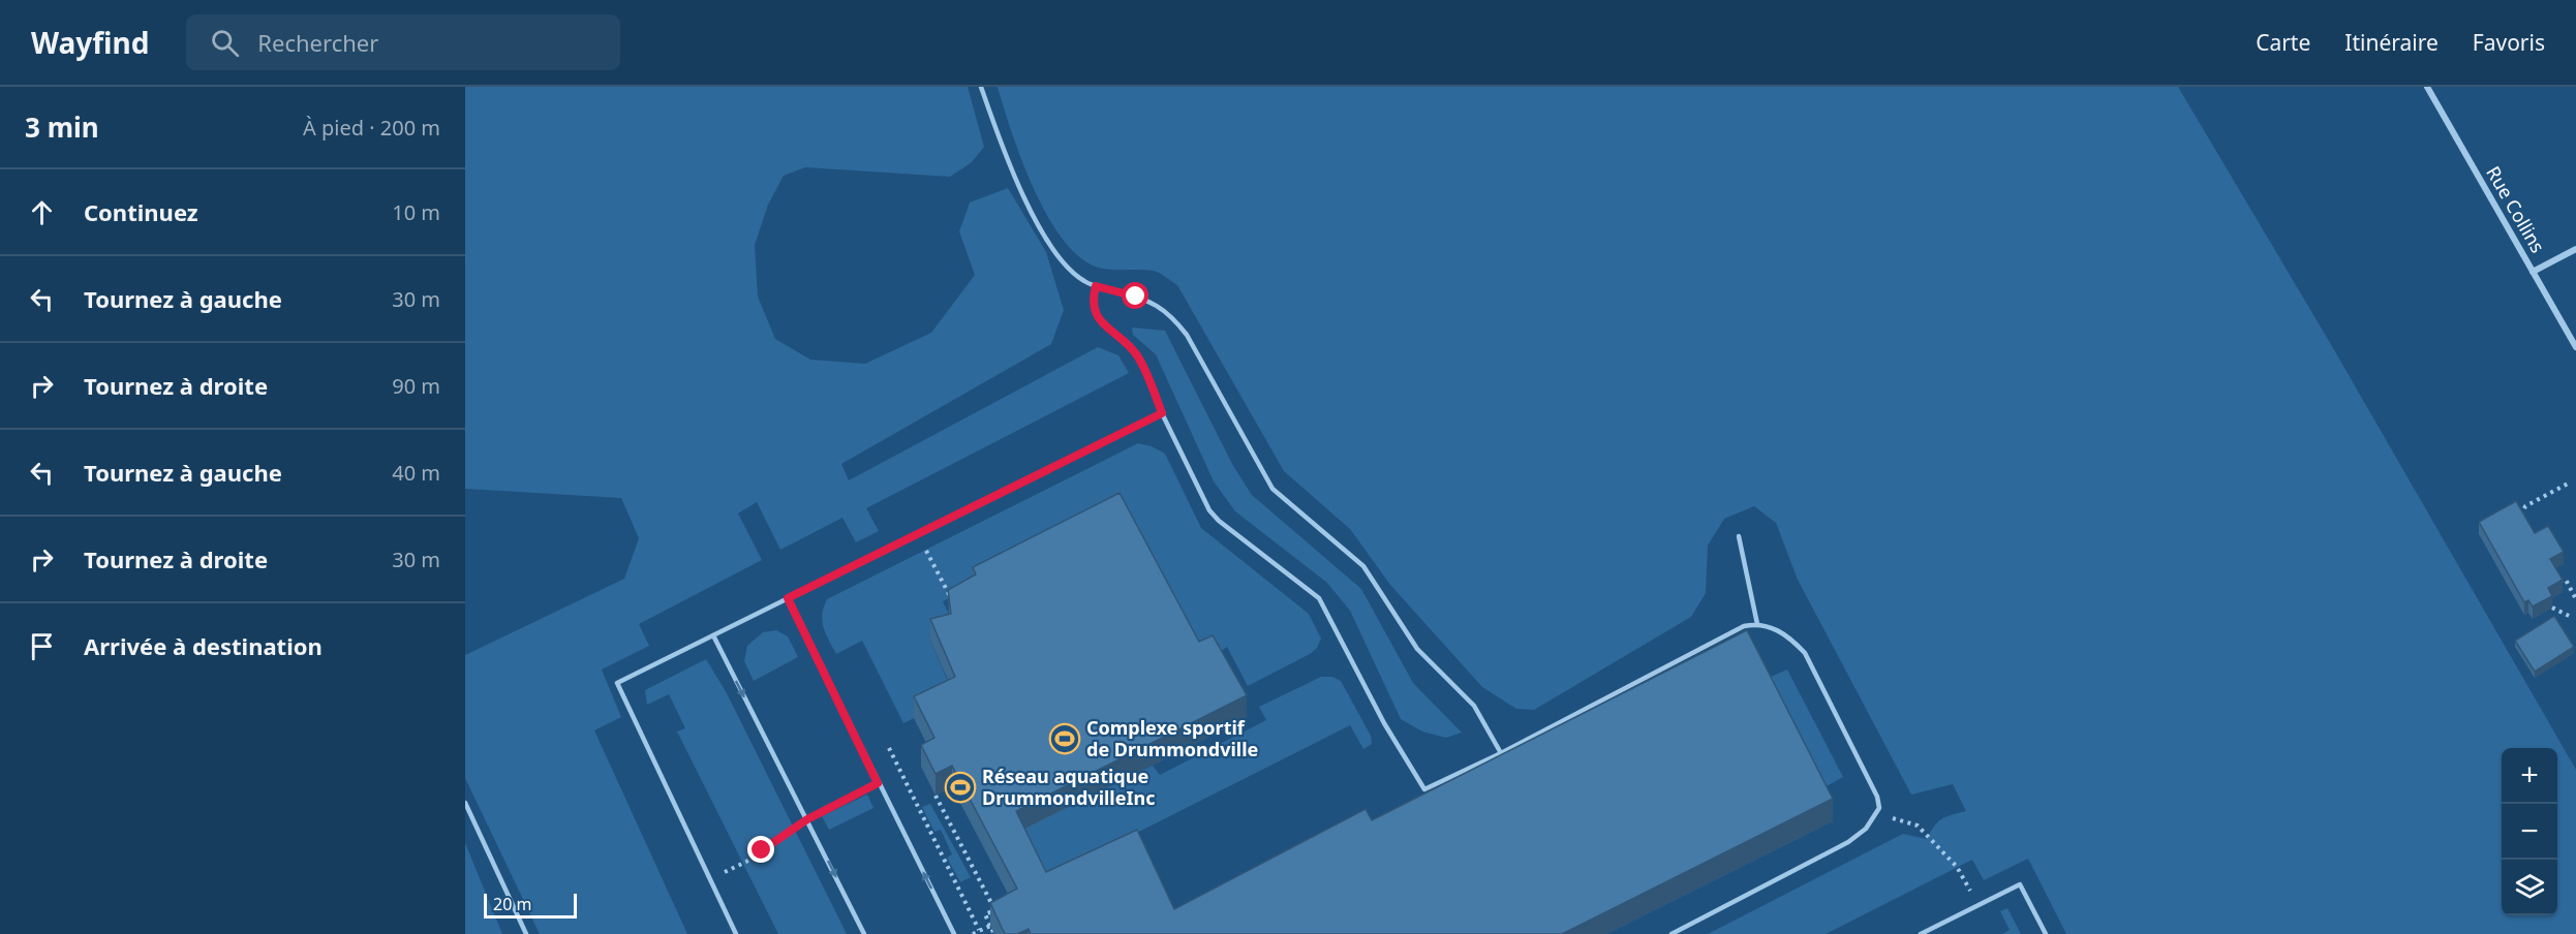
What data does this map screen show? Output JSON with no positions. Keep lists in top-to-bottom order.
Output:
{
  "streets": {
    "street": ["Rue Collins"]
  },
  "places": {
    "sports": ["Complexe sportif de Drummondville", "Réseau aquatique DrummondvilleInc"]
  },
  "scale_bar": "20 m",
  "page": {
    "header": "Wayfind",
    "search": "Rechercher",
    "nav": ["Carte", "Itinéraire", "Favoris"],
    "heading": ["3 min", "À pied · 200 m"],
    "list": [
      ["Continuez", "10 m"],
      ["Tournez à gauche", "30 m"],
      ["Tournez à droite", "90 m"],
      ["Tournez à gauche", "40 m"],
      ["Tournez à droite", "30 m"],
      "Arrivée à destination"
    ],
    "map_buttons": ["+", "−"],
    "scale": "20 m"
  }
}
